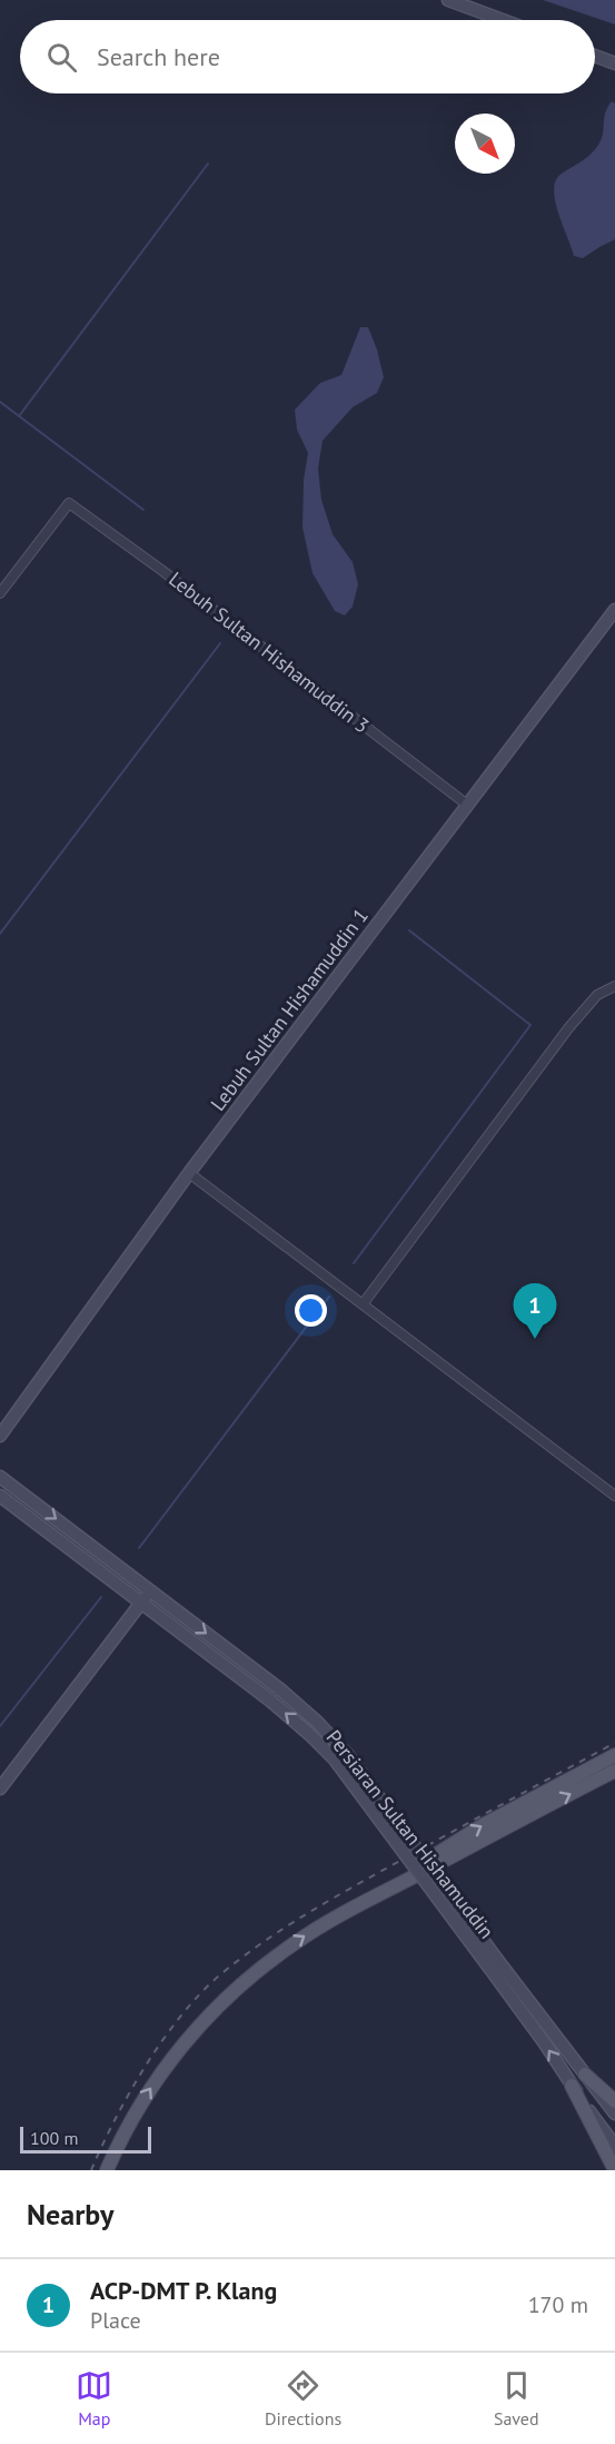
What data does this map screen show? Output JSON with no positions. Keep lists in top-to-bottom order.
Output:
{
  "streets": {
    "street": ["Lebuh Sultan Hishamuddin 3", "Lebuh Sultan Hishamuddin 1", "Persiaran Sultan Hishamuddin"]
  },
  "crossings": [
    ["Lebuh Sultan Hishamuddin 3", "Lebuh Sultan Hishamuddin 1"]
  ],
  "scale_bar": "100 m",
  "north": "bottom right",
  "page": {
    "search": "Search here",
    "pins": "1",
    "scale": "100 m",
    "heading": "Nearby",
    "list": [
      {
        "mark": "1",
        "name": "ACP-DMT P. Klang",
        "note": "Place",
        "value": "170 m"
      }
    ],
    "nav": ["Map", "Directions", "Saved"]
  }
}
